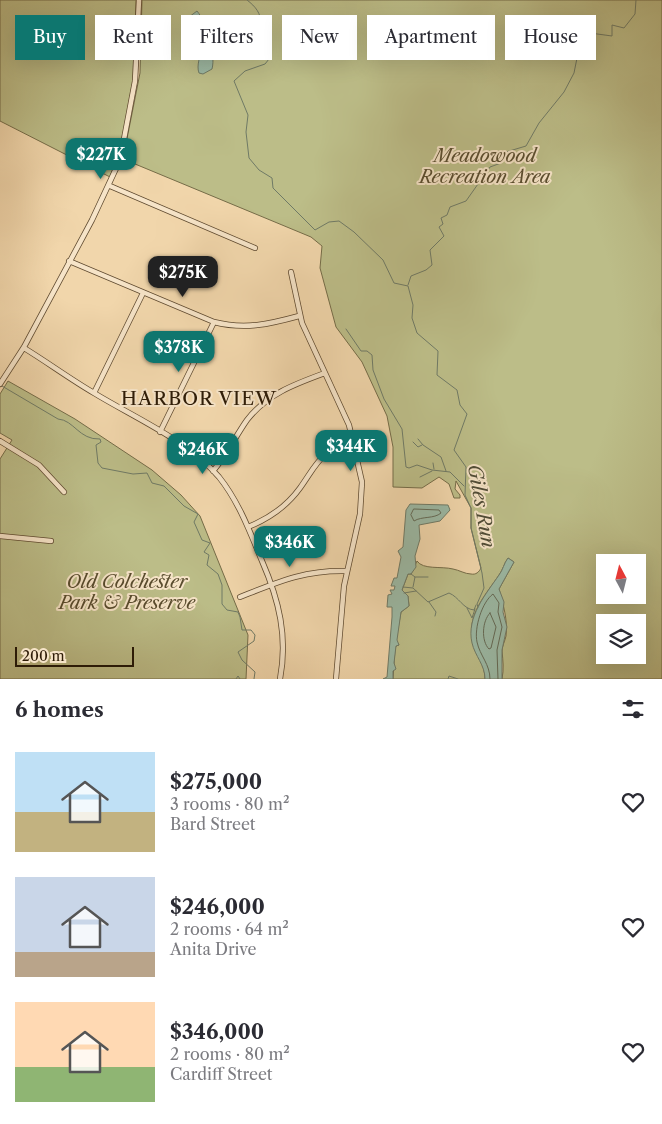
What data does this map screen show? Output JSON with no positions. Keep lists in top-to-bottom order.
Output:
{
  "districts": ["HARBOR VIEW"],
  "water": ["Giles Run"],
  "parks": ["Meadowood Recreation Area", "Old Colchester Park & Preserve"],
  "scale_bar": "200 m",
  "north": "top",
  "page": {
    "chip": [
      "Buy",
      "Rent",
      "Filters",
      "New",
      "Apartment",
      "House"
    ],
    "price": [
      "$227K",
      "$275K",
      "$378K",
      "$344K",
      "$246K",
      "$346K"
    ],
    "scale": "200 m",
    "heading": "6 homes",
    "list": [
      {
        "name": "$275,000",
        "note": "3 rooms · 80 m² · Bard Street"
      },
      {
        "name": "$246,000",
        "note": "2 rooms · 64 m² · Anita Drive"
      },
      {
        "name": "$346,000",
        "note": "2 rooms · 80 m² · Cardiff Street"
      }
    ]
  }
}
